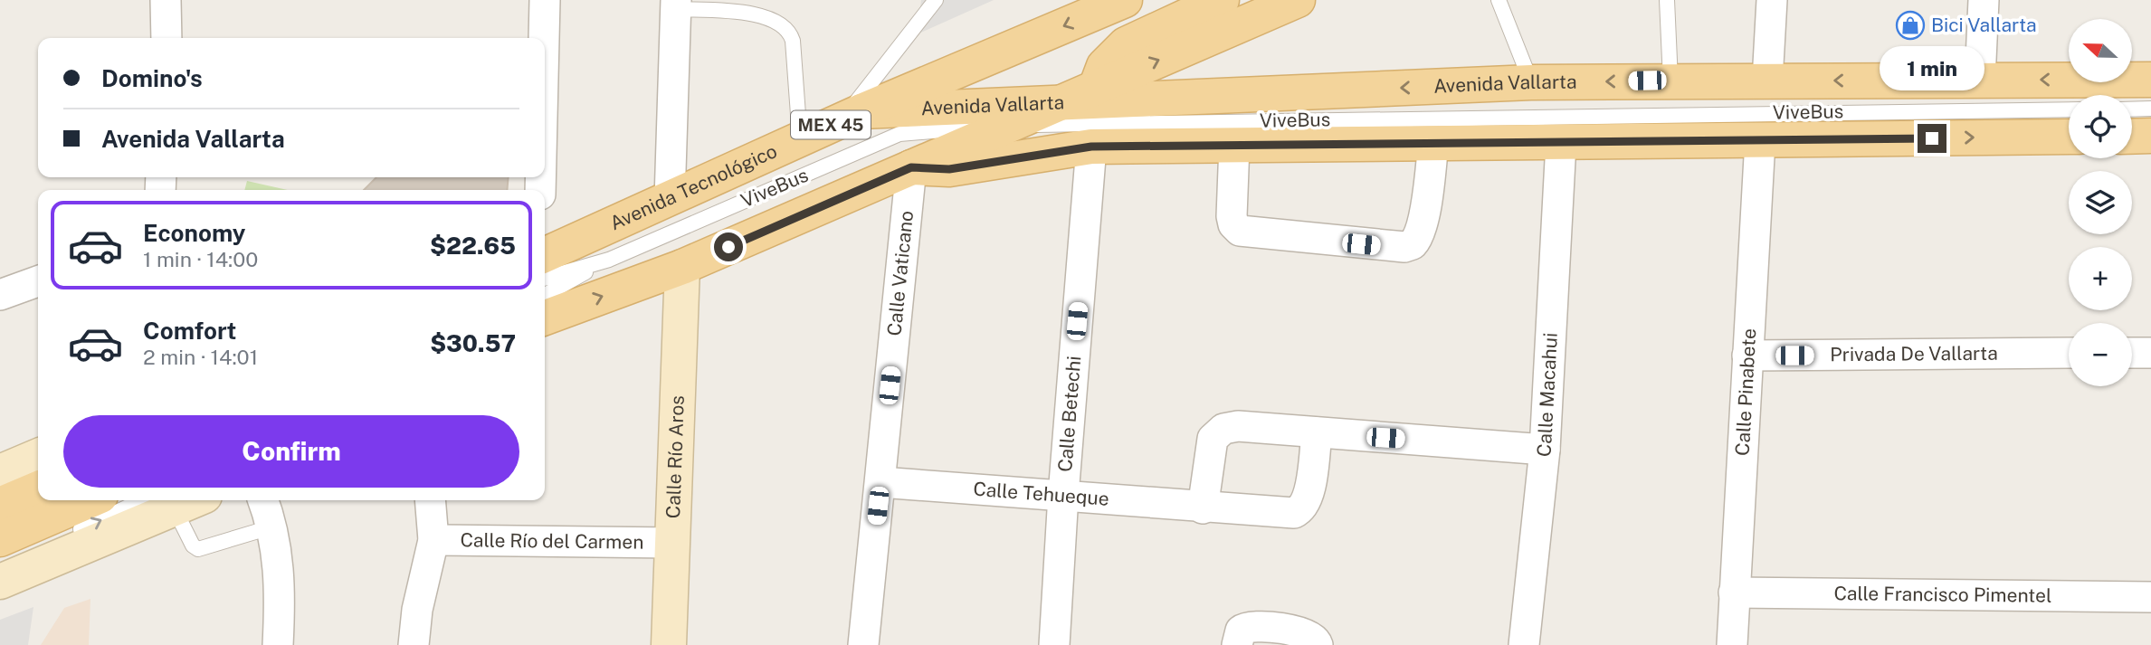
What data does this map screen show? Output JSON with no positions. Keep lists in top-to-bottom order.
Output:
{
  "streets": {
    "main road": [
      "Avenida Vallarta",
      "MEX 45",
      "Avenida Tecnológico",
      "Calle Río Aros"
    ],
    "street": [
      "Calle Vaticano",
      "Privada De Vallarta",
      "Calle Pinabete",
      "Calle Macahui",
      "Calle Betechi",
      "Calle Tehueque",
      "Calle Río del Carmen",
      "Calle Francisco Pimentel"
    ],
    "lane": ["ViveBus"]
  },
  "crossings": [
    ["Avenida Vallarta", "Avenida Tecnológico"],
    ["Calle Vaticano", "Calle Tehueque"],
    ["Privada De Vallarta", "Calle Pinabete"],
    ["Calle Pinabete", "Calle Francisco Pimentel"],
    ["Calle Betechi", "Calle Tehueque"],
    ["Calle Río Aros", "Calle Río del Carmen"]
  ],
  "places": {
    "shop": ["Bici Vallarta"]
  },
  "north": "left",
  "page": {
    "map_buttons": ["+", "−"],
    "banner": ["Domino's", "Avenida Vallarta"],
    "bubble": "1 min",
    "list": [
      {
        "name": "Economy",
        "note": "1 min · 14:00",
        "value": "$22.65"
      },
      {
        "name": "Comfort",
        "note": "2 min · 14:01",
        "value": "$30.57"
      }
    ],
    "buttons": "Confirm"
  }
}
